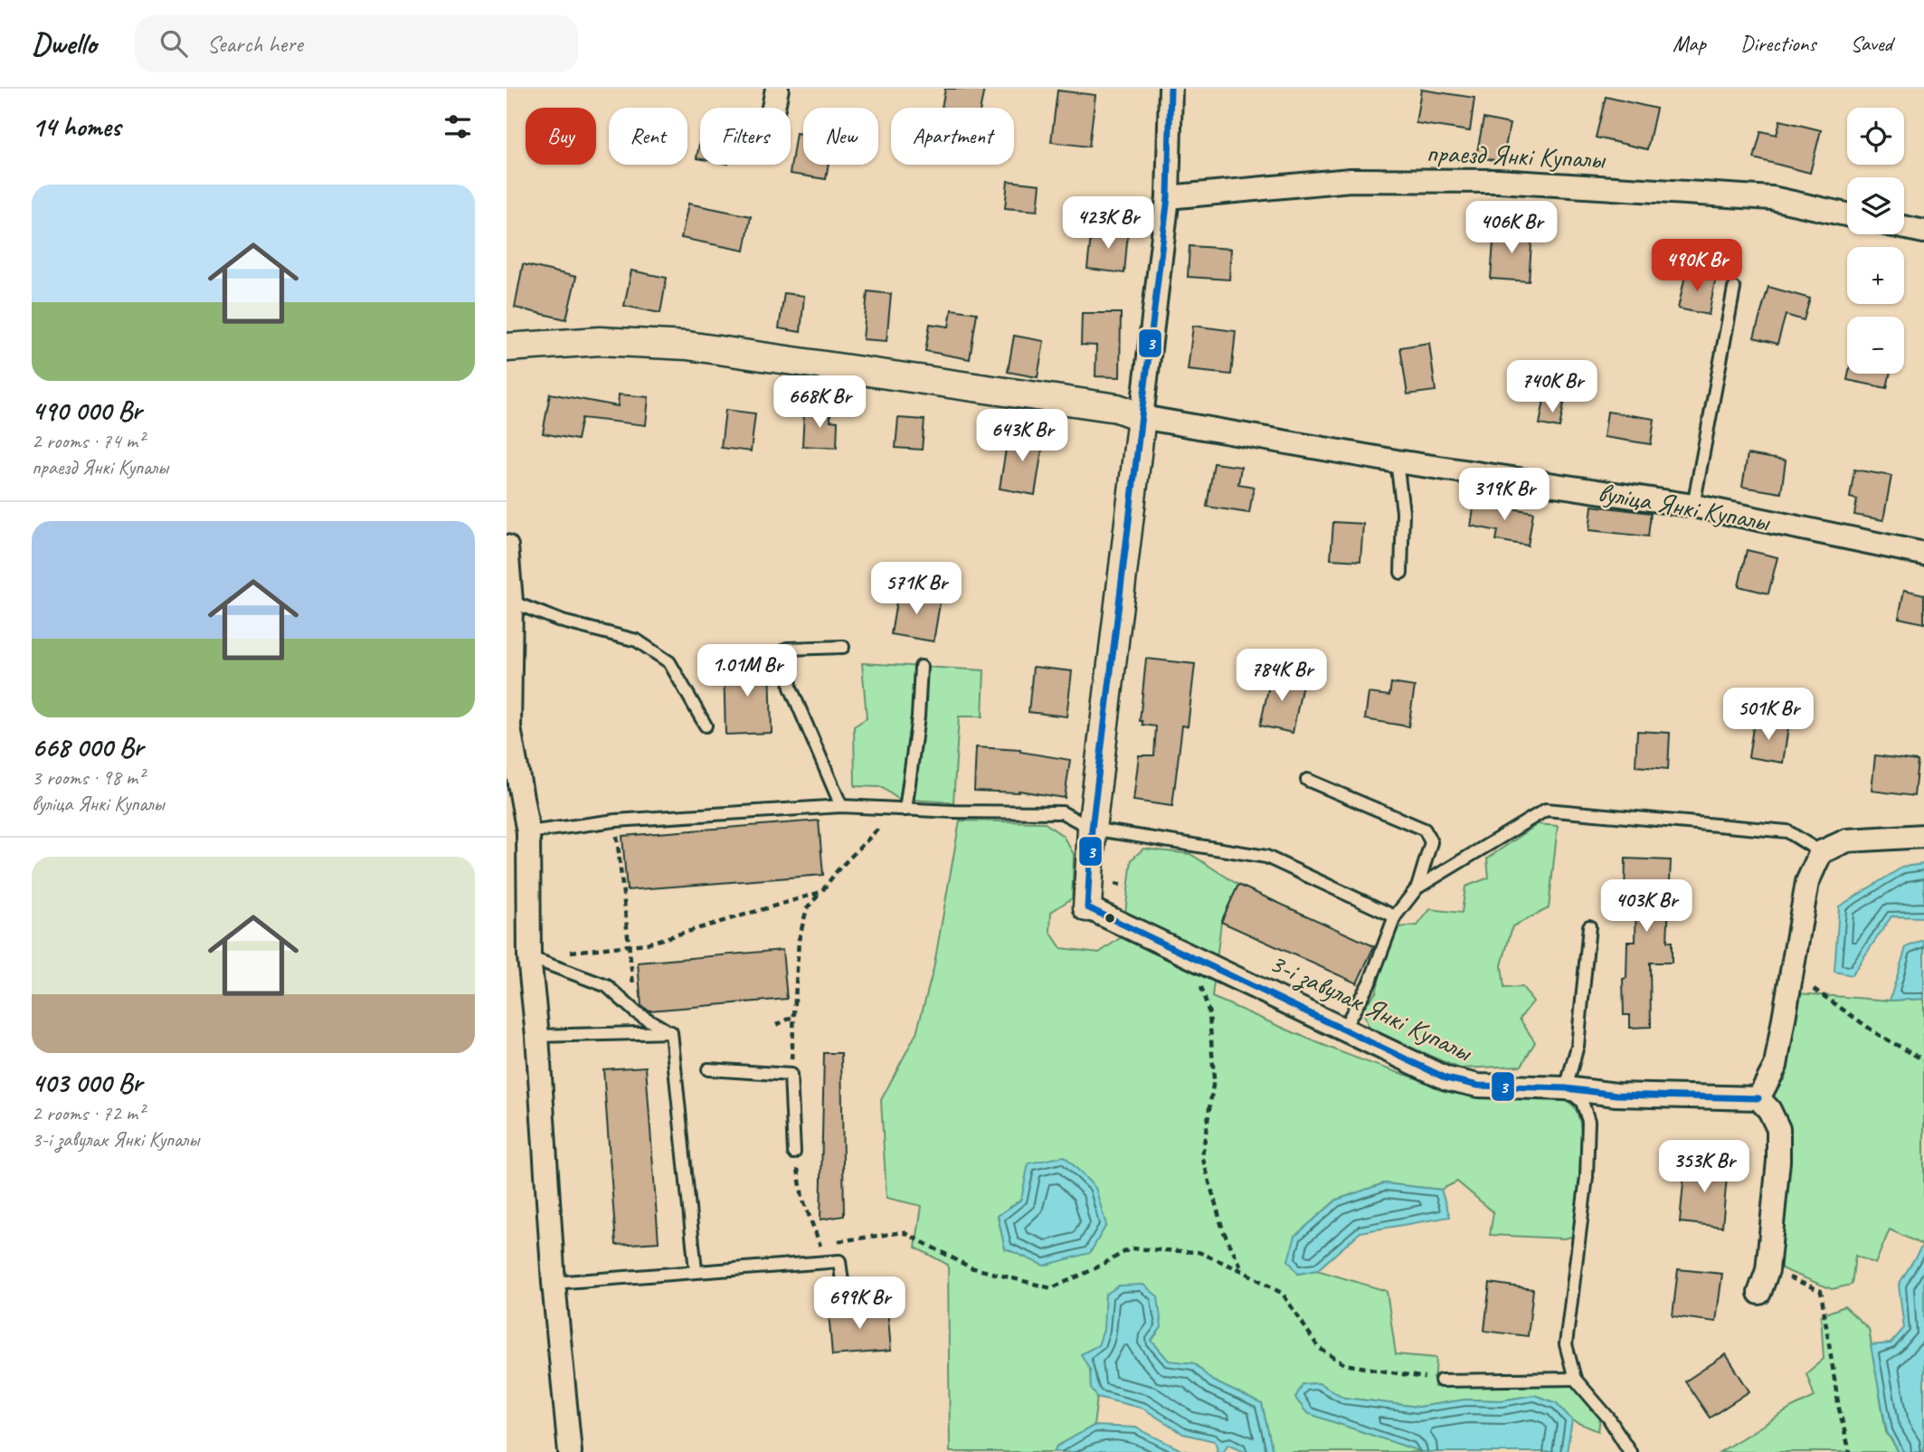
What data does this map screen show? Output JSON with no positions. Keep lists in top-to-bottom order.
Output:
{
  "streets": {
    "street": ["праезд Янкі Купалы", "вуліца Янкі Купалы", "3-і завулак Янкі Купалы"]
  },
  "lines": ["transit line 3"],
  "page": {
    "header": "Dwello",
    "search": "Search here",
    "nav": ["Map", "Directions", "Saved"],
    "heading": "14 homes",
    "map_buttons": ["+", "−"],
    "chip": [
      "Buy",
      "Rent",
      "Filters",
      "New",
      "Apartment"
    ],
    "list": [
      {
        "name": "490 000 Br",
        "note": "2 rooms · 74 m² · праезд Янкі Купалы"
      },
      {
        "name": "668 000 Br",
        "note": "3 rooms · 98 m² · вуліца Янкі Купалы"
      },
      {
        "name": "403 000 Br",
        "note": "2 rooms · 72 m² · 3-і завулак Янкі Купалы"
      }
    ],
    "price": [
      "423K Br",
      "406K Br",
      "490K Br",
      "740K Br",
      "668K Br",
      "643K Br",
      "319K Br",
      "571K Br",
      "1.01M Br",
      "784K Br",
      "501K Br",
      "403K Br",
      "353K Br",
      "699K Br"
    ]
  }
}
